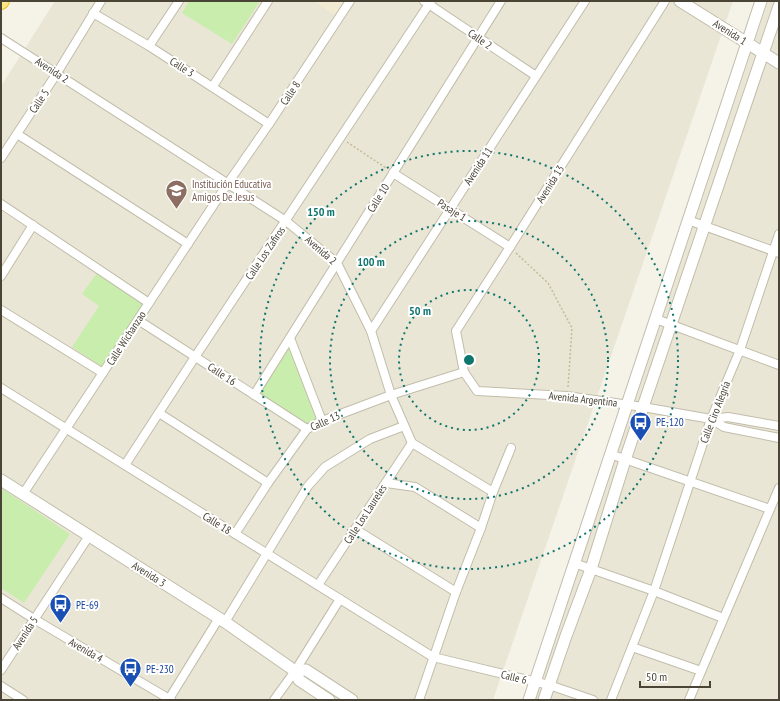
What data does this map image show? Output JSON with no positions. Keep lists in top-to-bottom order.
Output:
{
  "streets": {
    "street": [
      "Avenida 1",
      "Calle 2",
      "Calle 3",
      "Avenida 2",
      "Calle 8",
      "Calle 5",
      "Avenida 11",
      "Avenida 13",
      "Calle 10",
      "Pasaje 1",
      "Calle Los Zafiros",
      "Calle Wichanzao",
      "Calle 16",
      "Avenida Argentina",
      "Calle Ciro Alegría",
      "Calle 13",
      "Calle Los Laureles",
      "Calle 18",
      "Avenida 3",
      "Avenida 5",
      "Avenida 4",
      "Calle 6"
    ]
  },
  "crossings": [
    ["Calle 2", "Avenida 11"],
    ["Calle 2", "Calle 10"],
    ["Calle 2", "Calle Los Zafiros"],
    ["Calle 3", "Calle 8"],
    ["Calle 3", "Calle 5"],
    ["Avenida 2", "Calle 8"],
    ["Avenida 2", "Calle 5"],
    ["Avenida 2", "Avenida 11"],
    ["Avenida 2", "Calle 10"],
    ["Avenida 2", "Calle Los Zafiros"],
    ["Avenida 2", "Calle Wichanzao"],
    ["Avenida 2", "Calle 13"],
    ["Avenida 2", "Calle Los Laureles"],
    ["Calle 8", "Calle Wichanzao"],
    ["Avenida 11", "Pasaje 1"],
    ["Avenida 13", "Pasaje 1"],
    ["Avenida 13", "Avenida Argentina"],
    ["Avenida 13", "Calle 13"],
    ["Calle 10", "Pasaje 1"],
    ["Calle 10", "Calle 16"],
    ["Calle Los Zafiros", "Calle 16"],
    ["Calle Los Zafiros", "Calle 18"],
    ["Calle Wichanzao", "Calle 16"],
    ["Calle Wichanzao", "Calle 18"],
    ["Calle Wichanzao", "Avenida 3"],
    ["Calle 16", "Calle 13"],
    ["Avenida Argentina", "Calle Ciro Alegría"],
    ["Avenida Argentina", "Calle 13"],
    ["Calle 13", "Calle 18"],
    ["Calle Los Laureles", "Calle 18"],
    ["Calle 18", "Calle 6"],
    ["Avenida 3", "Avenida 5"],
    ["Avenida 5", "Avenida 4"]
  ],
  "places": {
    "school or university": ["Institución Educativa Amigos De Jesus"],
    "bus stop": ["PE-120", "PE-69", "PE-230"]
  },
  "scale_bar": "50 m",
  "rings": ["150 m", "100 m", "50 m"]
}
